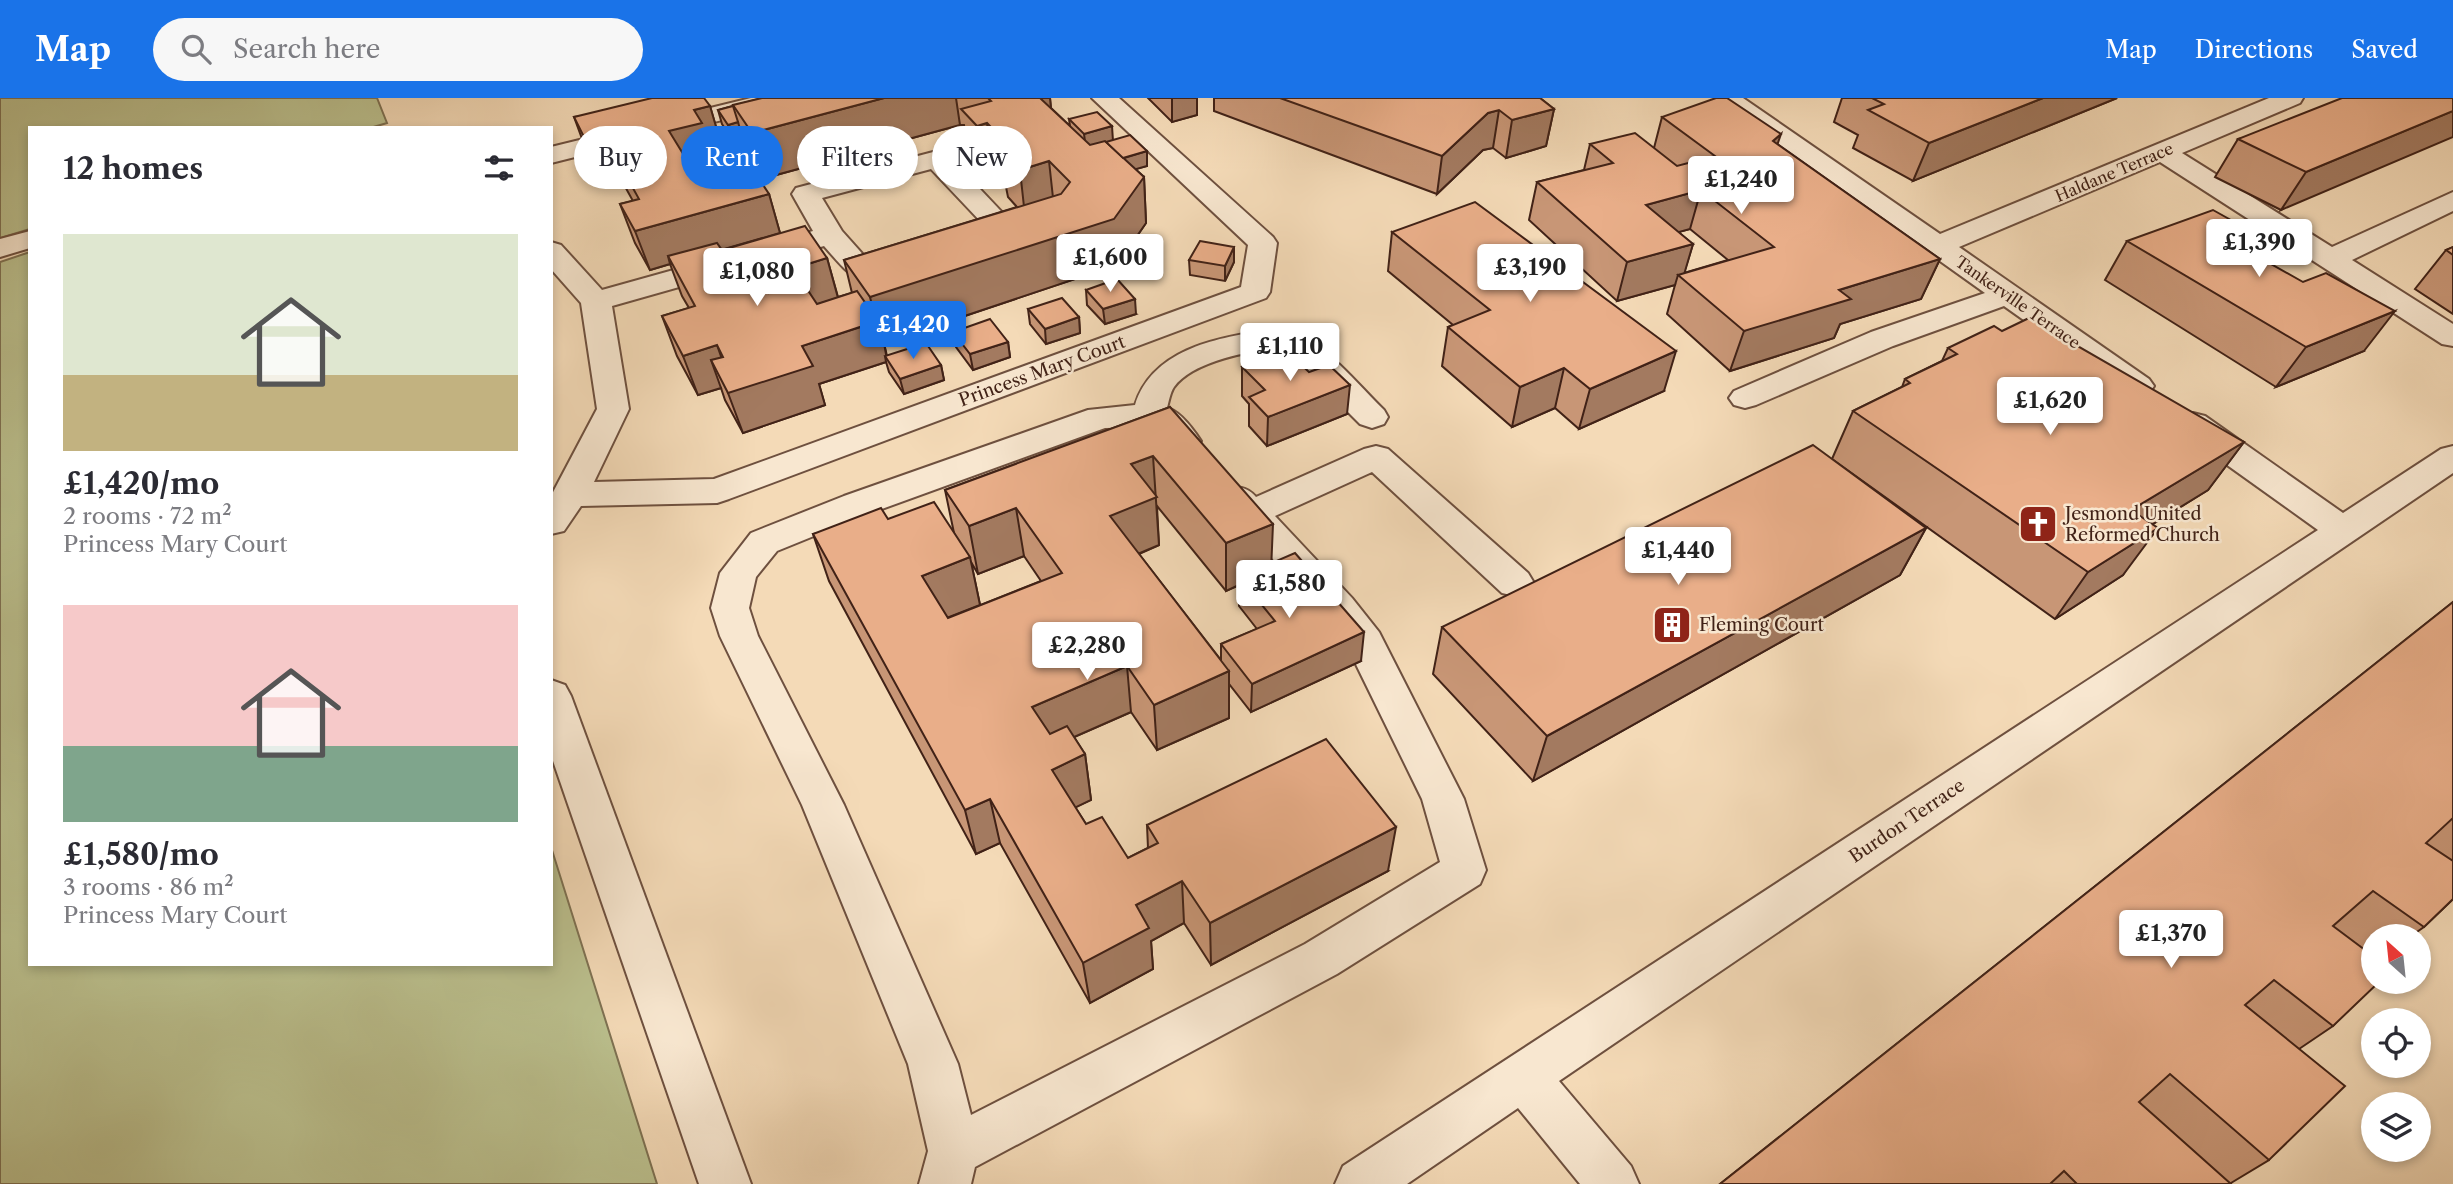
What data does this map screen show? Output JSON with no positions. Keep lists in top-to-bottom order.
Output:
{
  "streets": {
    "street": [
      "Haldane Terrace",
      "Tankerville Terrace",
      "Princess Mary Court",
      "Burdon Terrace"
    ]
  },
  "crossings": [
    ["Haldane Terrace", "Tankerville Terrace"],
    ["Tankerville Terrace", "Burdon Terrace"]
  ],
  "places": {
    "church": ["Jesmond United Reformed Church"],
    "building": ["Fleming Court"]
  },
  "north": "top left",
  "page": {
    "header": "Map",
    "search": "Search here",
    "nav": ["Map", "Directions", "Saved"],
    "chip": [
      "Buy",
      "Rent",
      "Filters",
      "New"
    ],
    "heading": "12 homes",
    "price": [
      "£1,240",
      "£1,390",
      "£1,600",
      "£3,190",
      "£1,080",
      "£1,420",
      "£1,110",
      "£1,620",
      "£1,440",
      "£1,580",
      "£2,280",
      "£1,370"
    ],
    "list": [
      {
        "name": "£1,420/mo",
        "note": "2 rooms · 72 m² · Princess Mary Court"
      },
      {
        "name": "£1,580/mo",
        "note": "3 rooms · 86 m² · Princess Mary Court"
      }
    ]
  }
}
